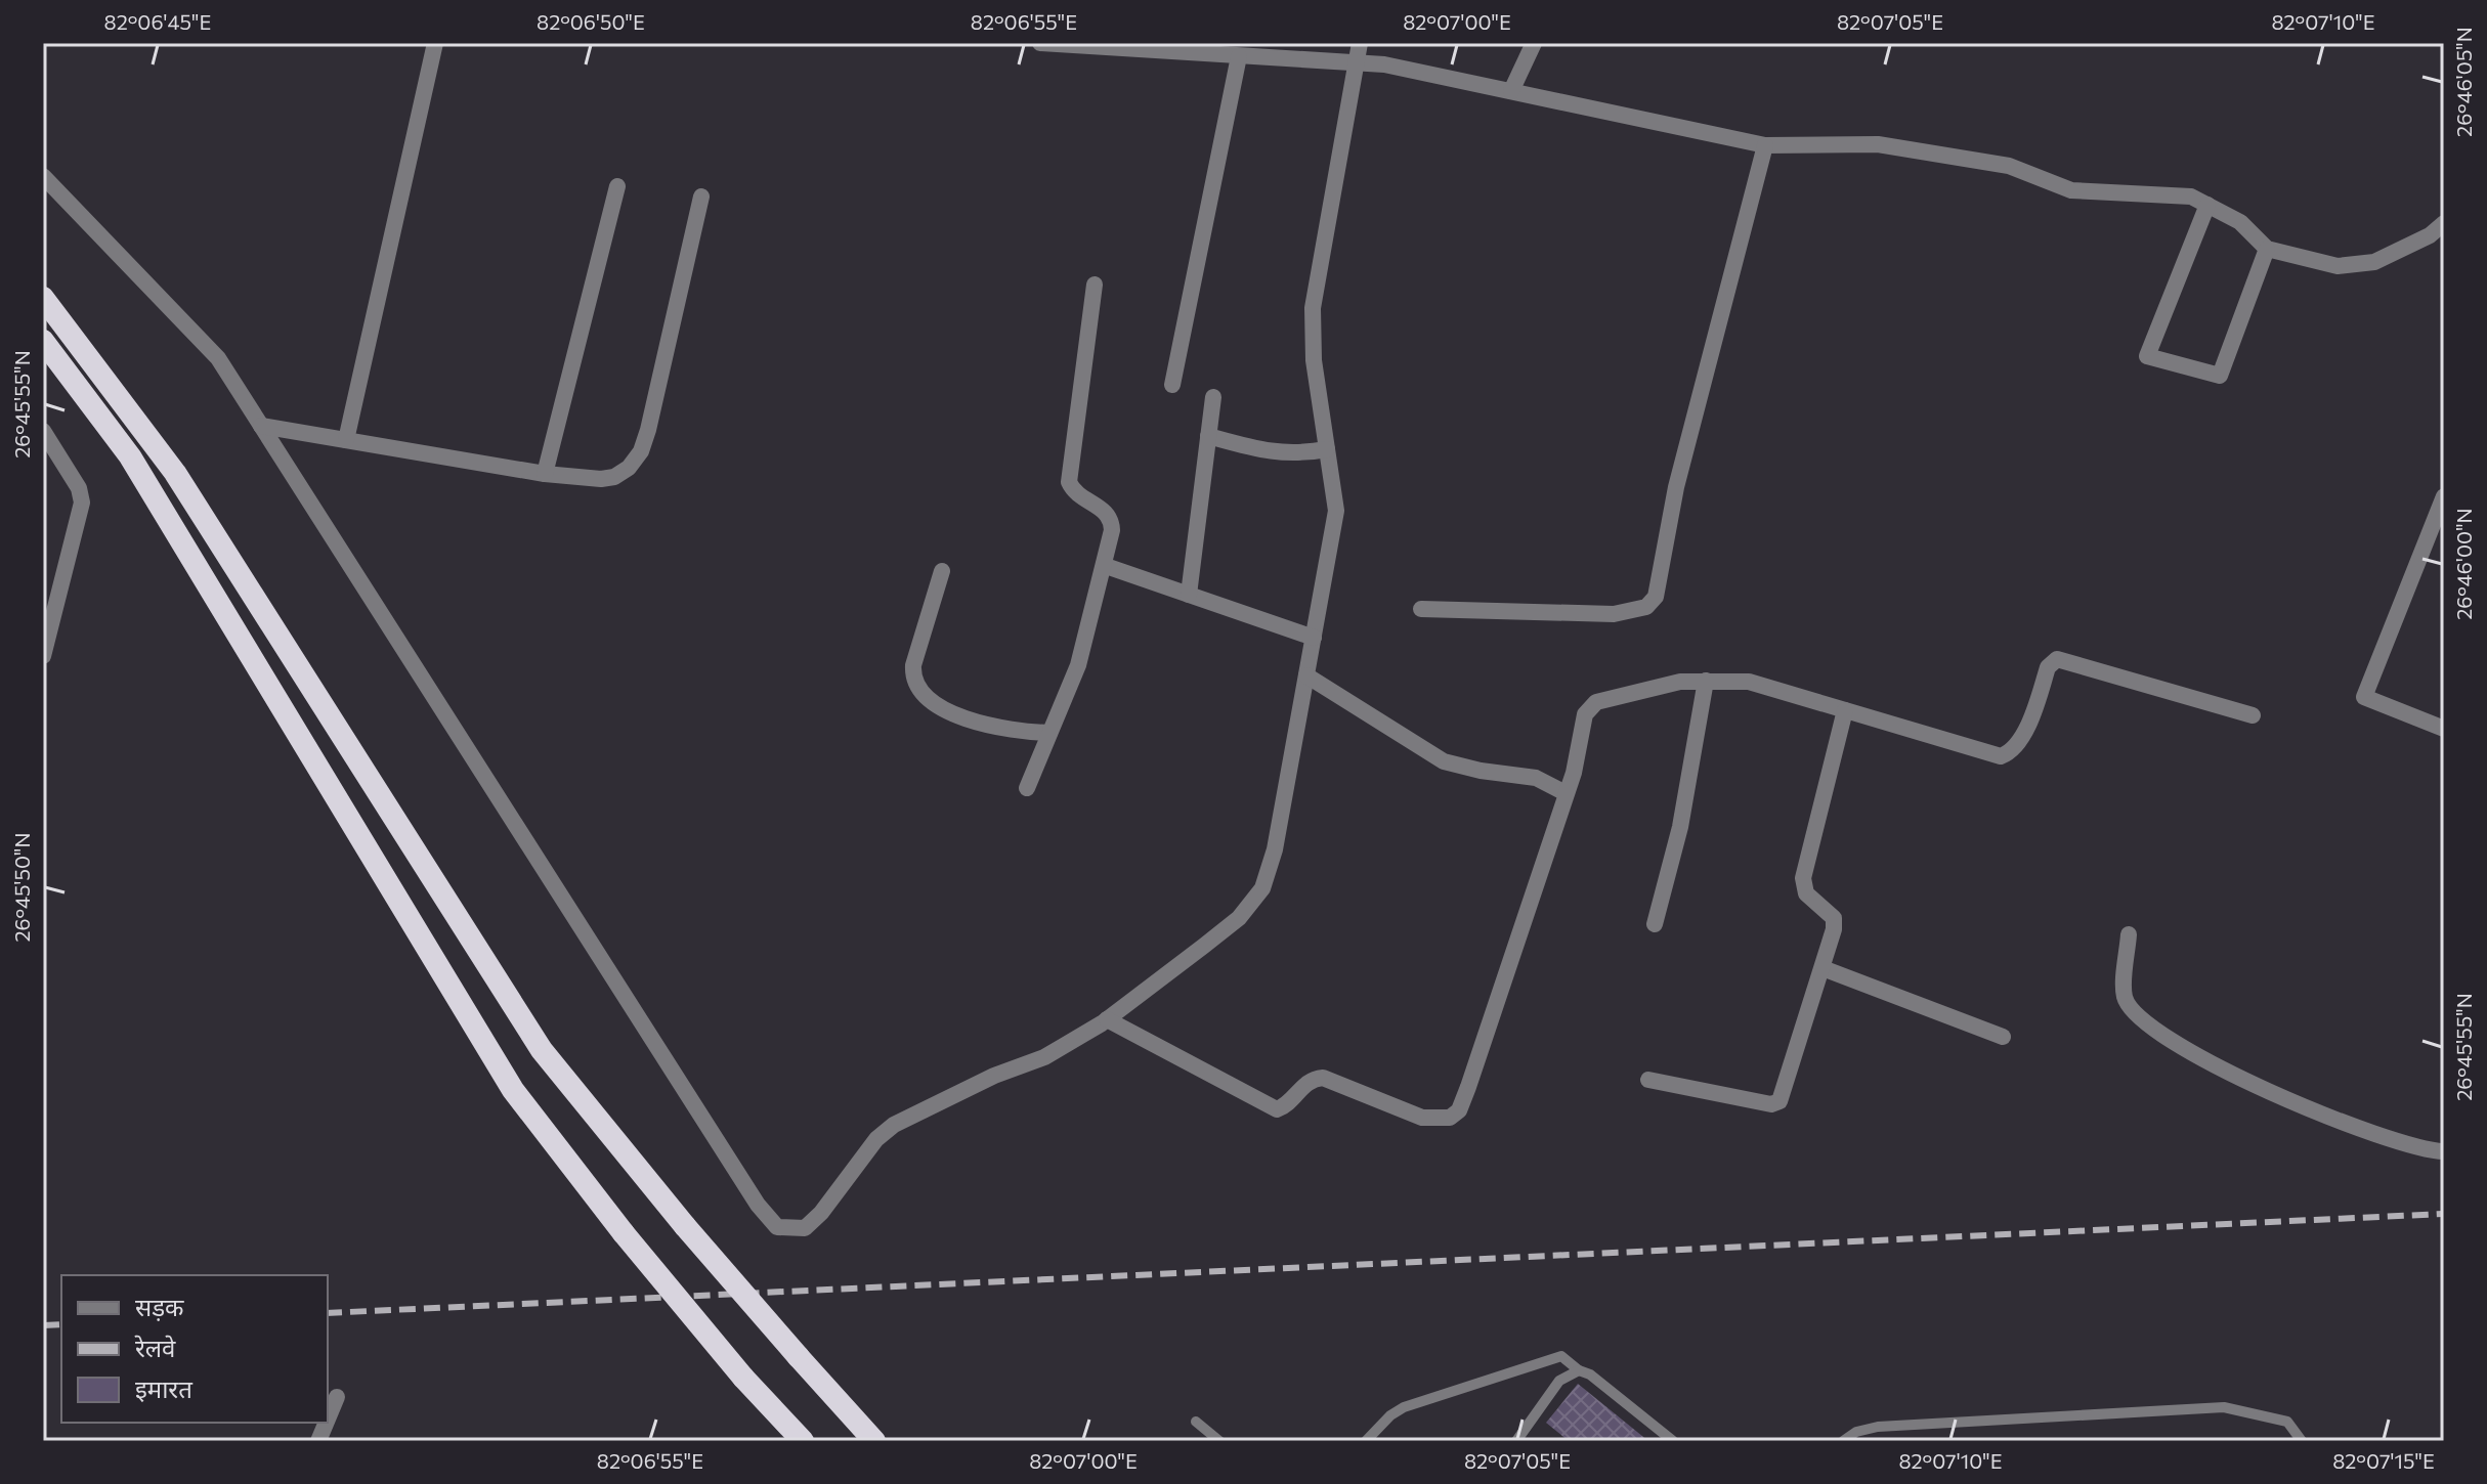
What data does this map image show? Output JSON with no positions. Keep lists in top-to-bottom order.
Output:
{
  "legend": ["सड़क", "रेलवे", "इमारत"],
  "coordinates": [
    "82°06'45\"E",
    "82°06'50\"E",
    "82°06'55\"E",
    "82°07'00\"E",
    "82°07'05\"E",
    "82°07'10\"E",
    "26°46'05\"N",
    "26°45'55\"N",
    "26°46'00\"N",
    "26°45'50\"N",
    "82°07'15\"E"
  ]
}
